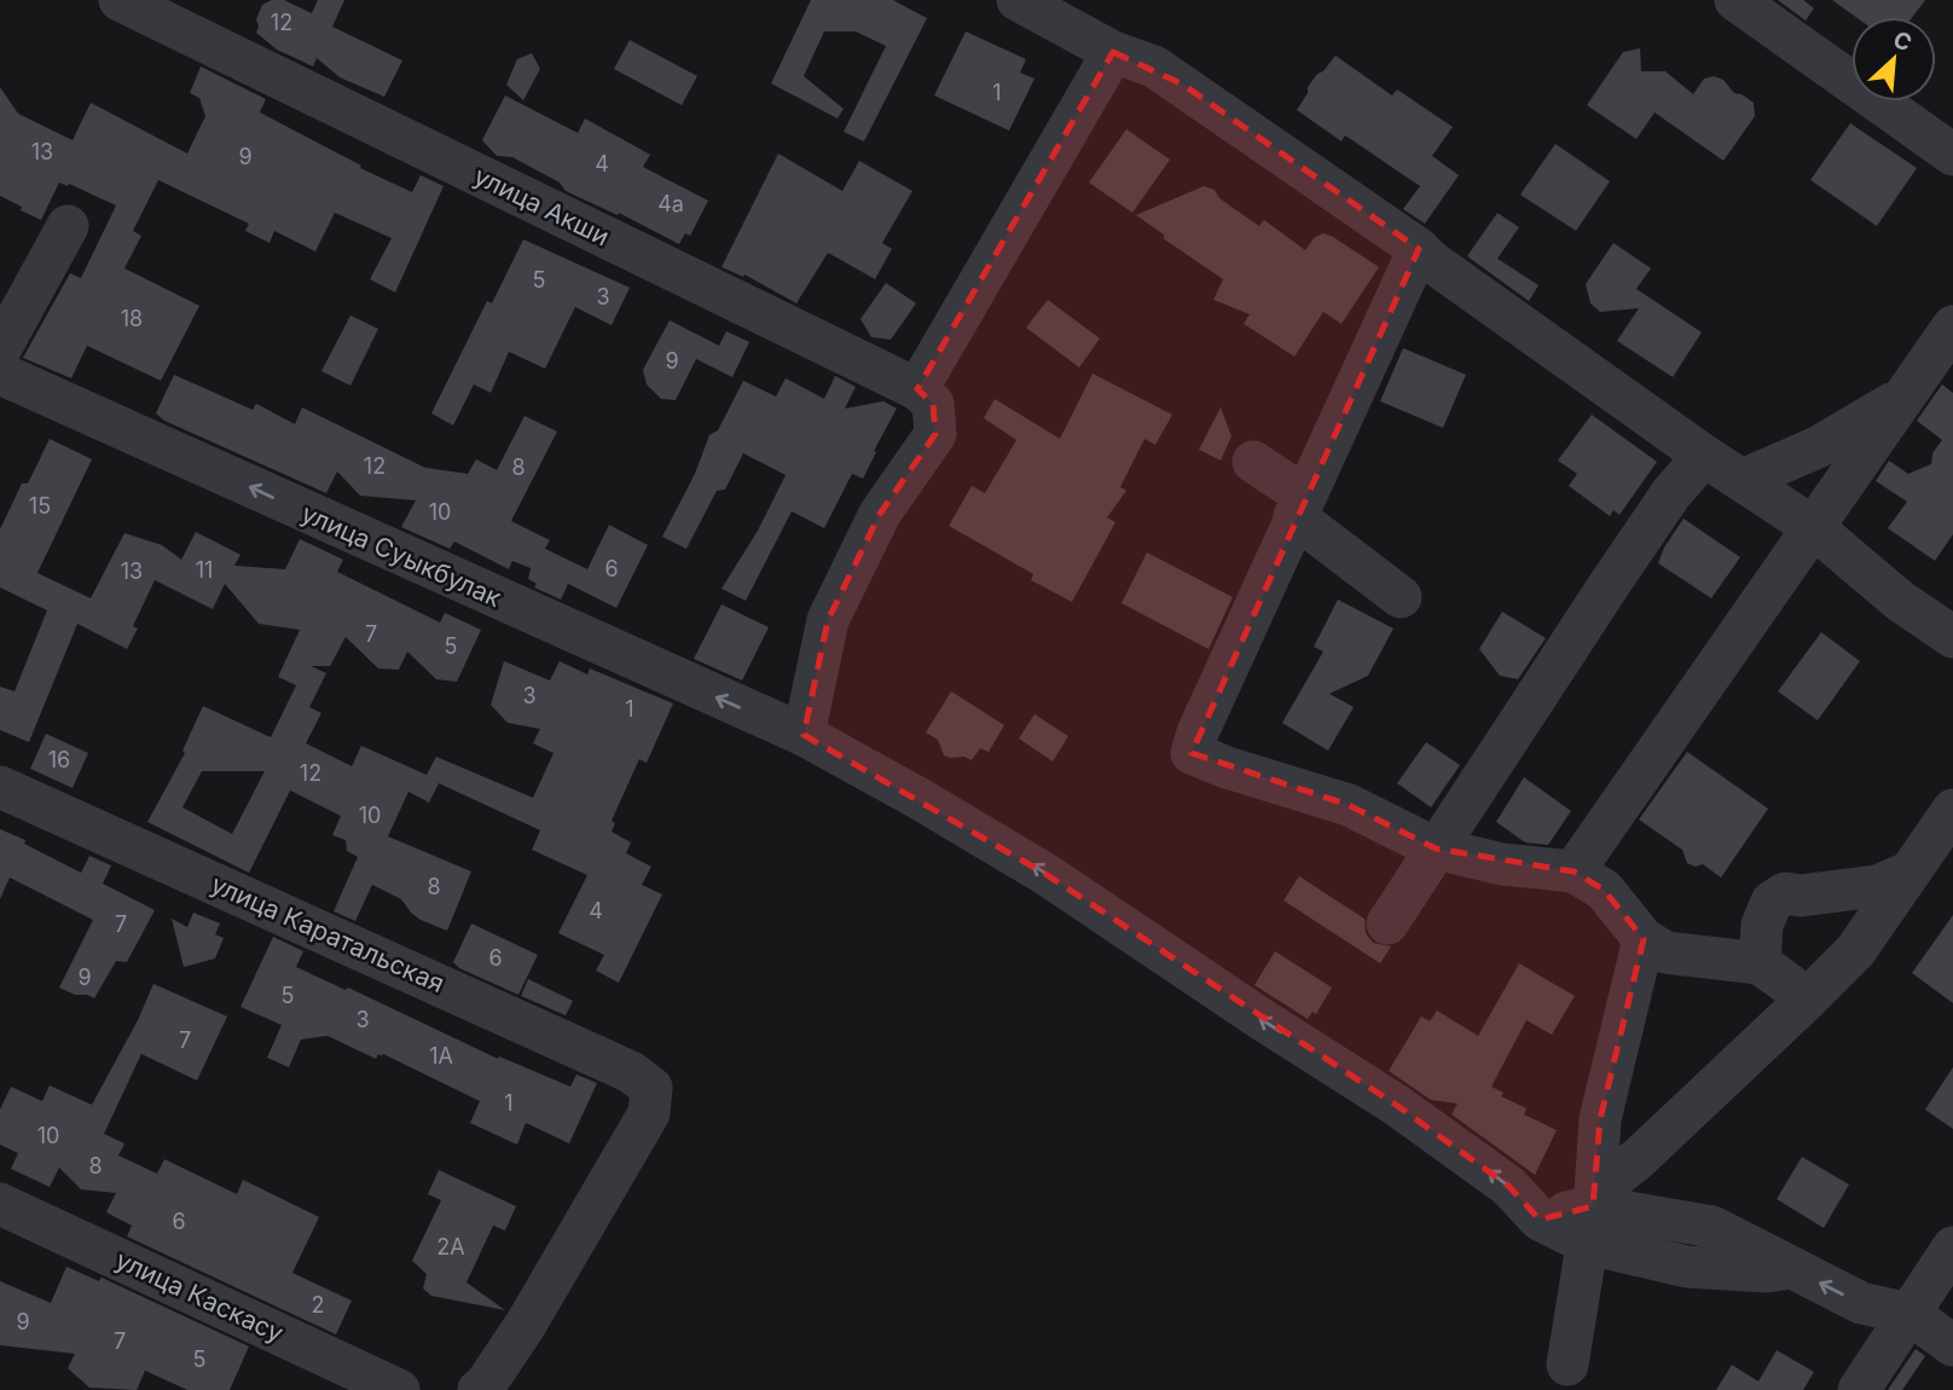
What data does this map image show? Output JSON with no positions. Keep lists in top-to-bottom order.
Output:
{
  "streets": {
    "street": [
      "улица Акши",
      "улица Суыкбулак",
      "улица Каратальская",
      "улица Каскасу"
    ]
  },
  "one_way": ["улица Суыкбулак"],
  "house_numbers": [
    "12",
    "1",
    "13",
    "9",
    "4",
    "4а",
    "5",
    "3",
    "18",
    "9",
    "12",
    "8",
    "15",
    "10",
    "6",
    "11",
    "13",
    "7",
    "5",
    "3",
    "1",
    "16",
    "12",
    "10",
    "8",
    "4",
    "7",
    "6",
    "9",
    "5",
    "3",
    "7",
    "1А",
    "1",
    "10",
    "8",
    "6",
    "2А",
    "2",
    "9",
    "7",
    "5"
  ],
  "north": "top right"
}
